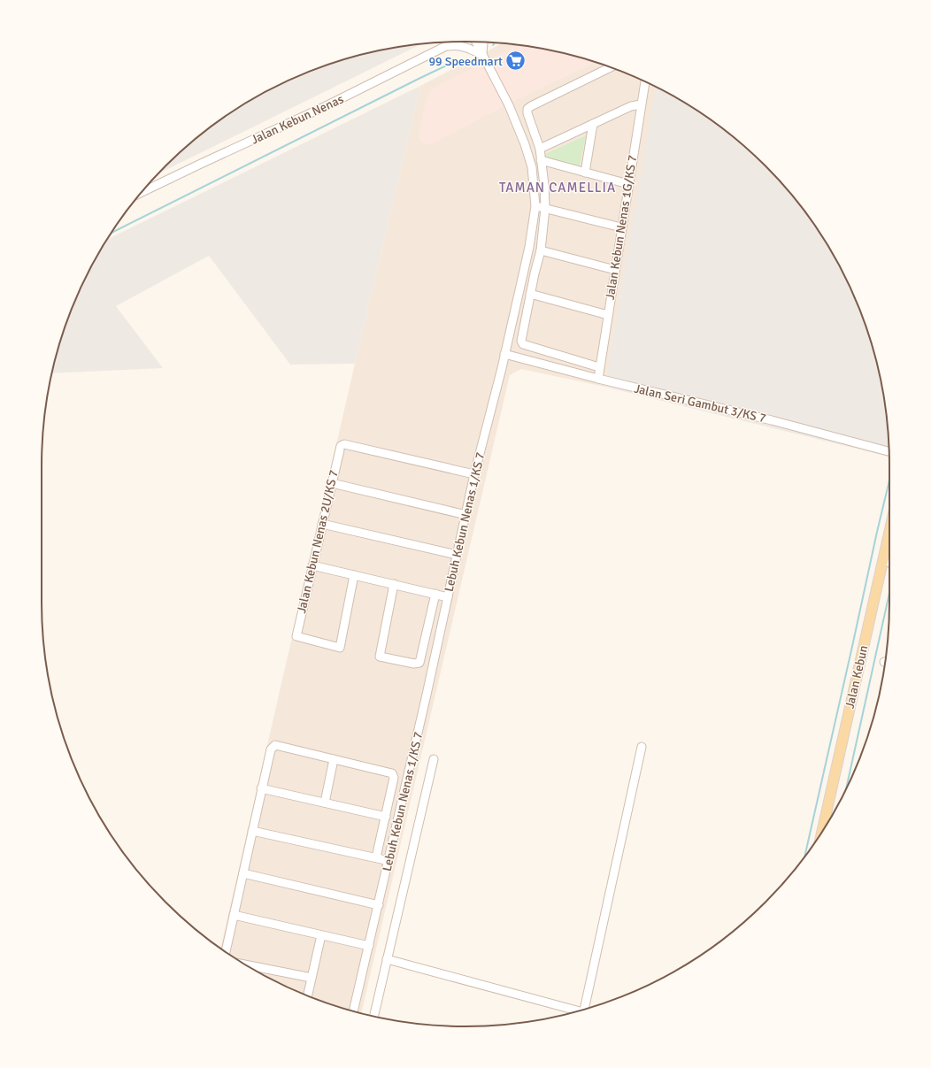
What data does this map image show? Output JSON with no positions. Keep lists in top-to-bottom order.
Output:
{
  "streets": {
    "main road": ["Jalan Kebun"],
    "street": [
      "Jalan Kebun Nenas",
      "Jalan Kebun Nenas 1G/KS 7",
      "Jalan Seri Gambut 3/KS 7",
      "Lebuh Kebun Nenas 1/KS 7",
      "Jalan Kebun Nenas 2U/KS 7"
    ]
  },
  "crossings": [
    ["Jalan Kebun Nenas 1G/KS 7", "Jalan Seri Gambut 3/KS 7"],
    ["Jalan Seri Gambut 3/KS 7", "Lebuh Kebun Nenas 1/KS 7"],
    ["Lebuh Kebun Nenas 1/KS 7", "Jalan Kebun Nenas 2U/KS 7"]
  ],
  "districts": ["TAMAN CAMELLIA"],
  "places": {
    "supermarket": ["99 Speedmart"]
  }
}
